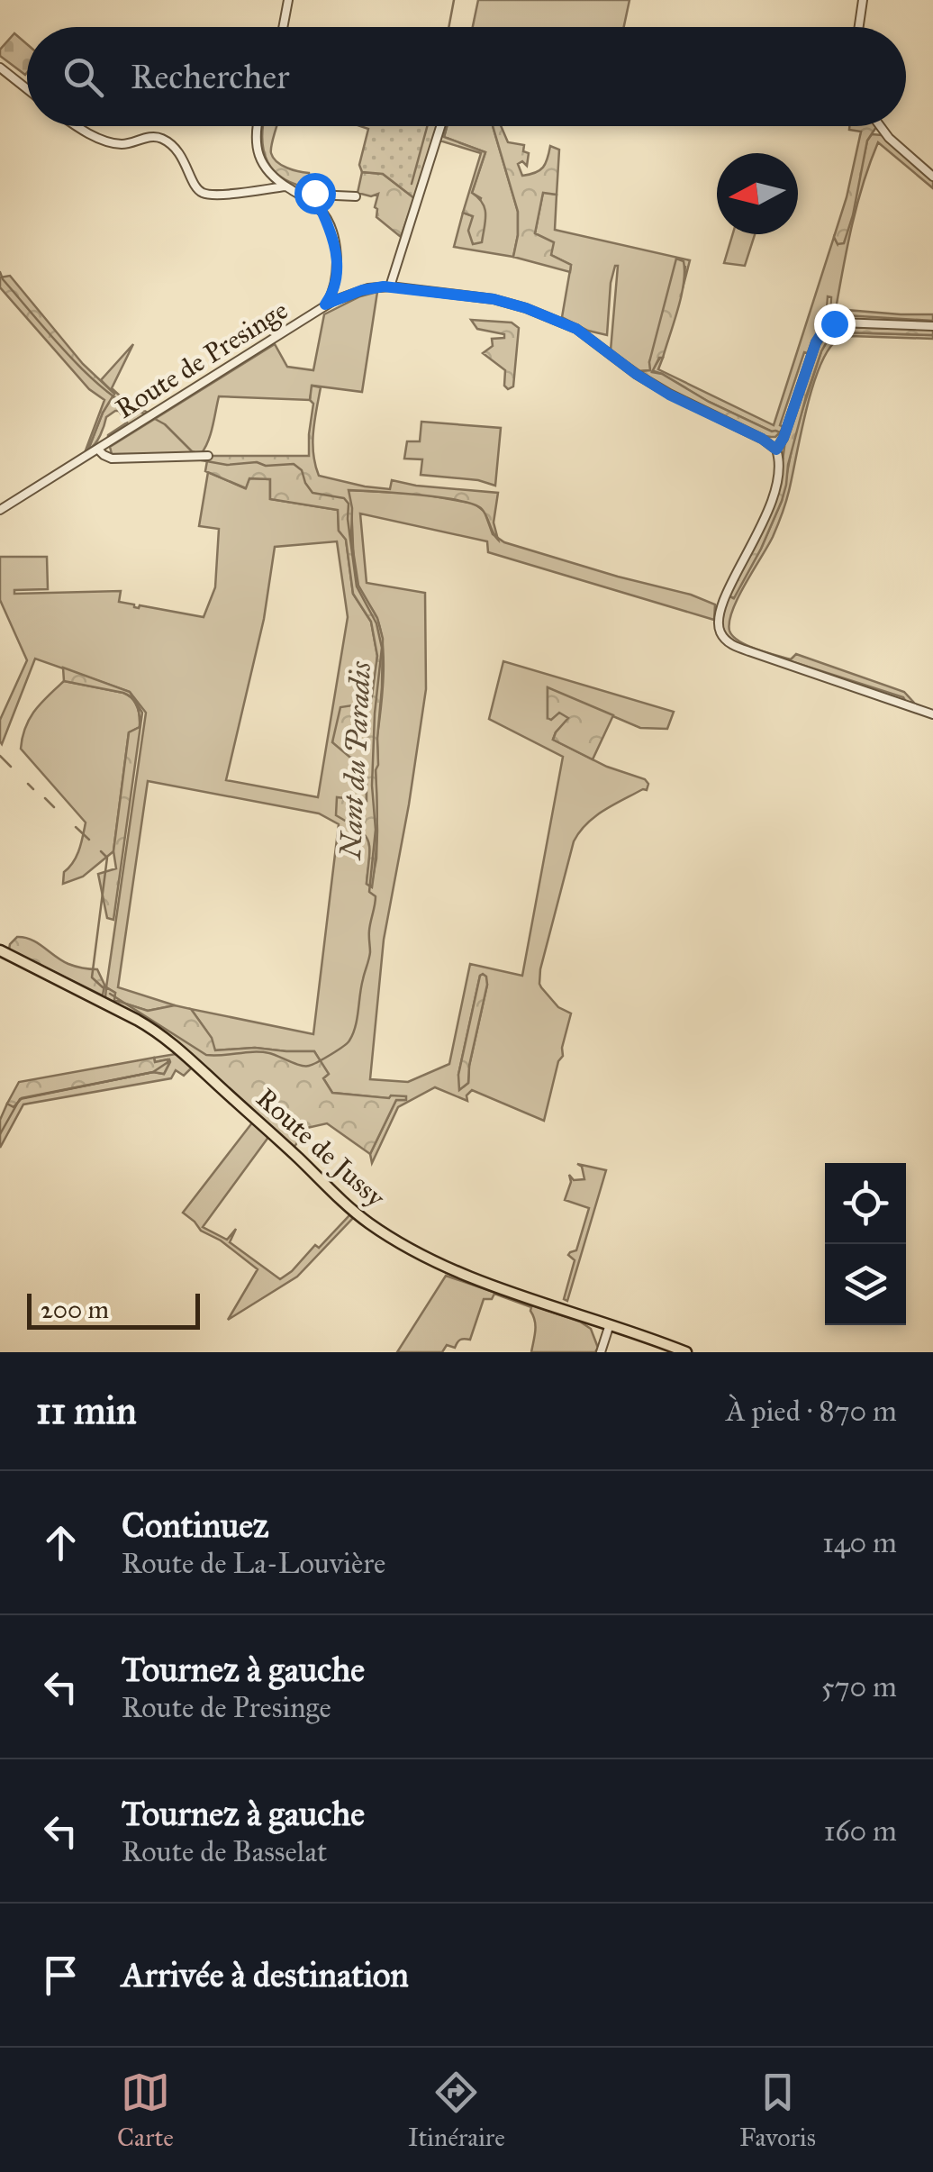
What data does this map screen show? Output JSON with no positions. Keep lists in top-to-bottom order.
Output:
{
  "streets": {
    "main road": ["Route de Jussy"],
    "street": ["Route de Presinge"]
  },
  "water": ["Nant du Paradis"],
  "scale_bar": "200 m",
  "north": "left",
  "page": {
    "search": "Rechercher",
    "scale": "200 m",
    "heading": ["11 min", "À pied · 870 m"],
    "list": [
      ["Continuez", "Route de La-Louvière", "140 m"],
      ["Tournez à gauche", "Route de Presinge", "570 m"],
      ["Tournez à gauche", "Route de Basselat", "160 m"],
      "Arrivée à destination"
    ],
    "nav": ["Carte", "Itinéraire", "Favoris"]
  }
}
